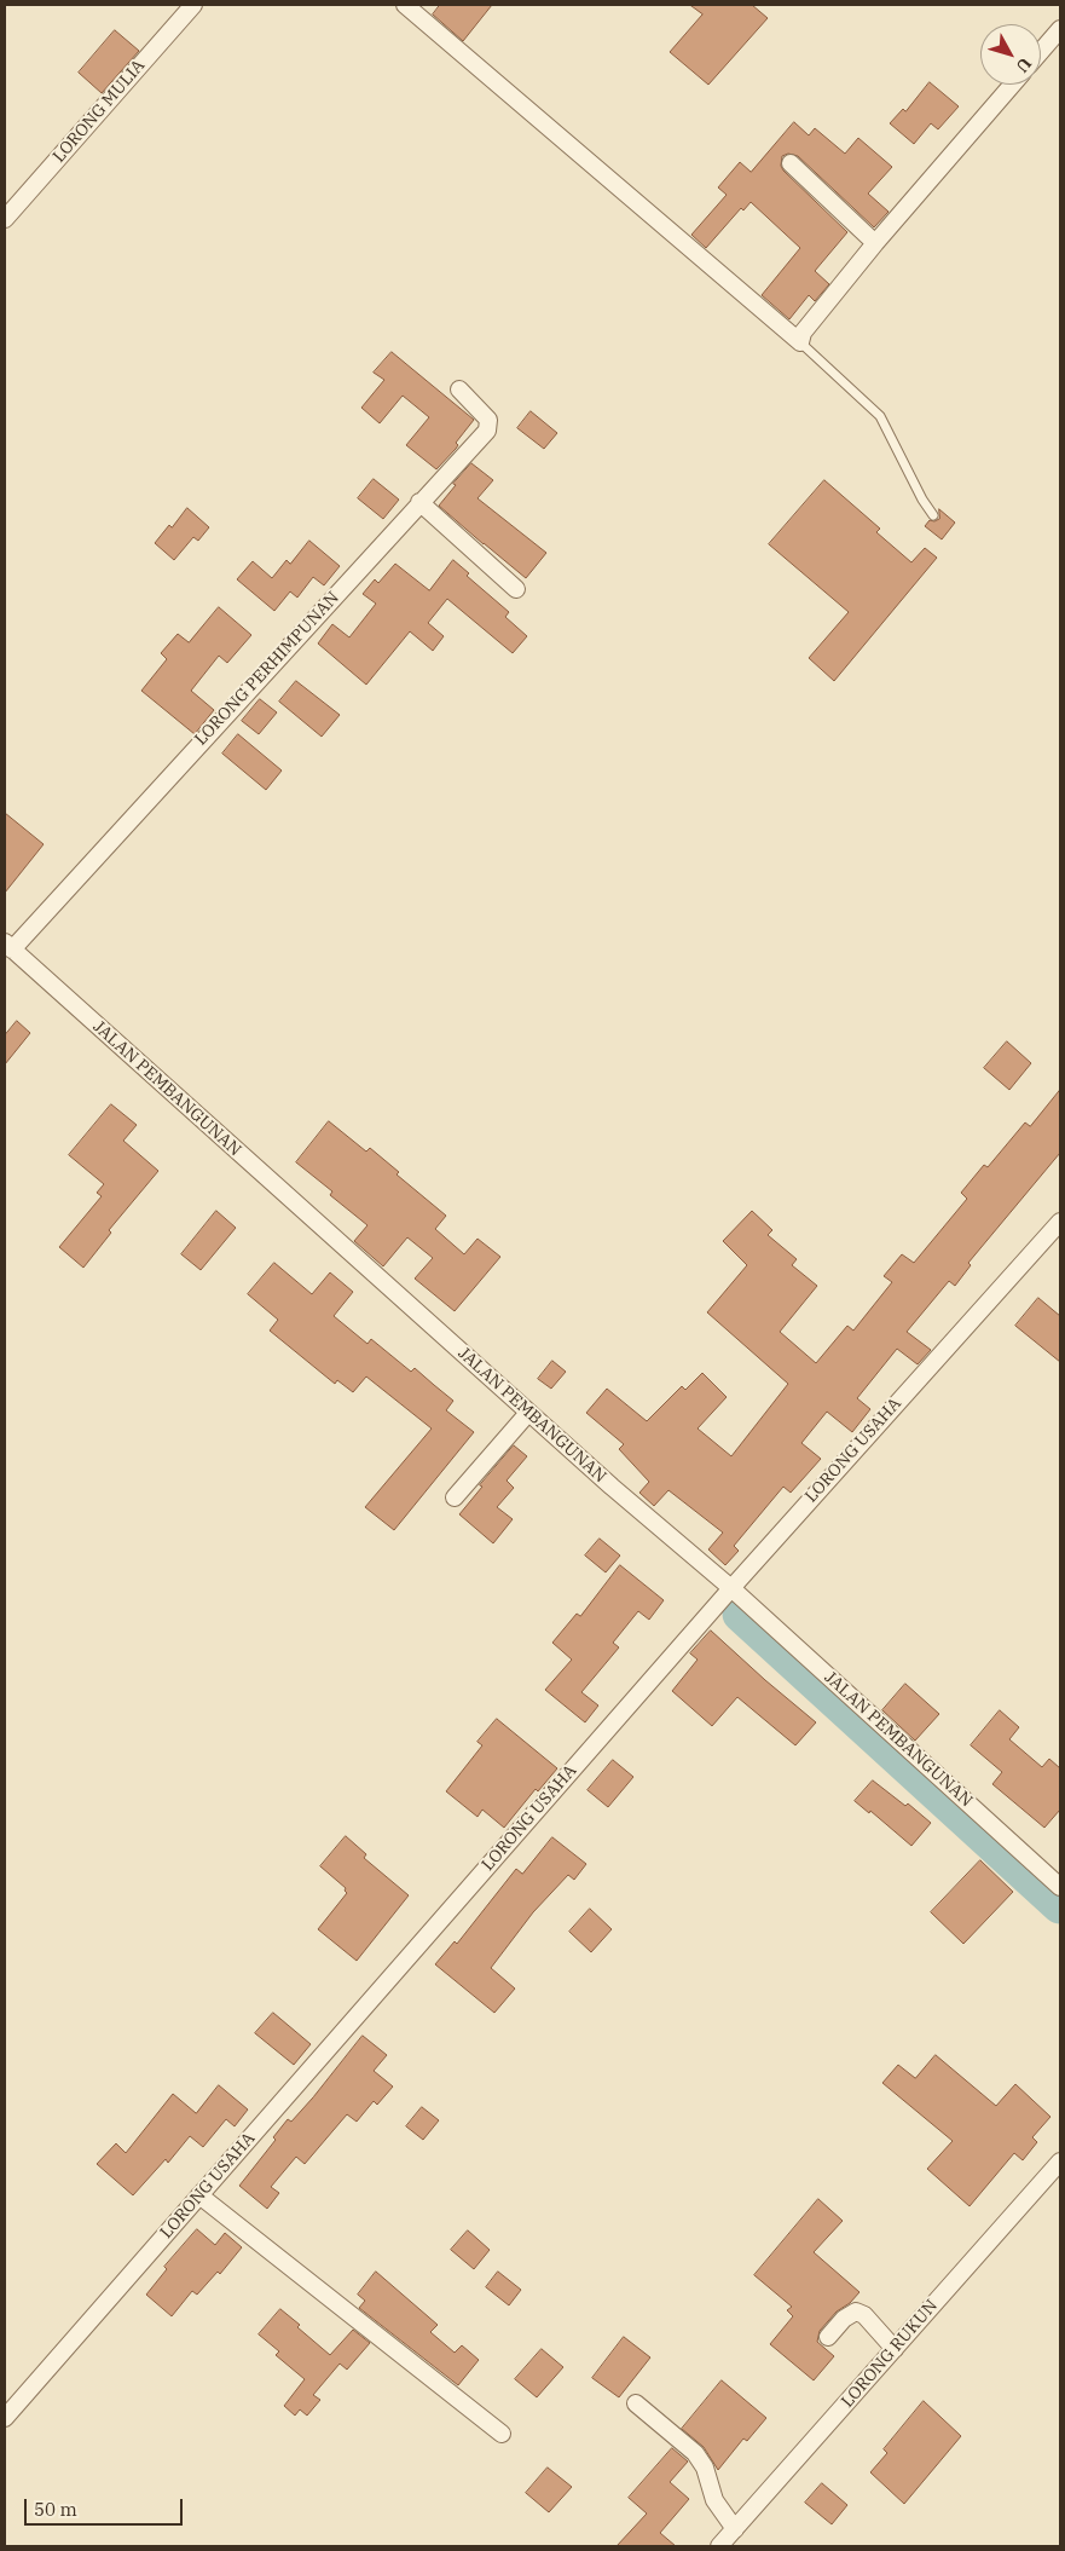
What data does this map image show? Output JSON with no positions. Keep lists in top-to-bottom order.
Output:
{
  "streets": {
    "street": [
      "LORONG MULIA",
      "LORONG PERHIMPUNAN",
      "JALAN PEMBANGUNAN",
      "LORONG USAHA",
      "LORONG RUKUN"
    ]
  },
  "crossings": [
    ["LORONG PERHIMPUNAN", "JALAN PEMBANGUNAN"],
    ["JALAN PEMBANGUNAN", "LORONG USAHA"]
  ],
  "scale_bar": "50 m",
  "north": "bottom right"
}
